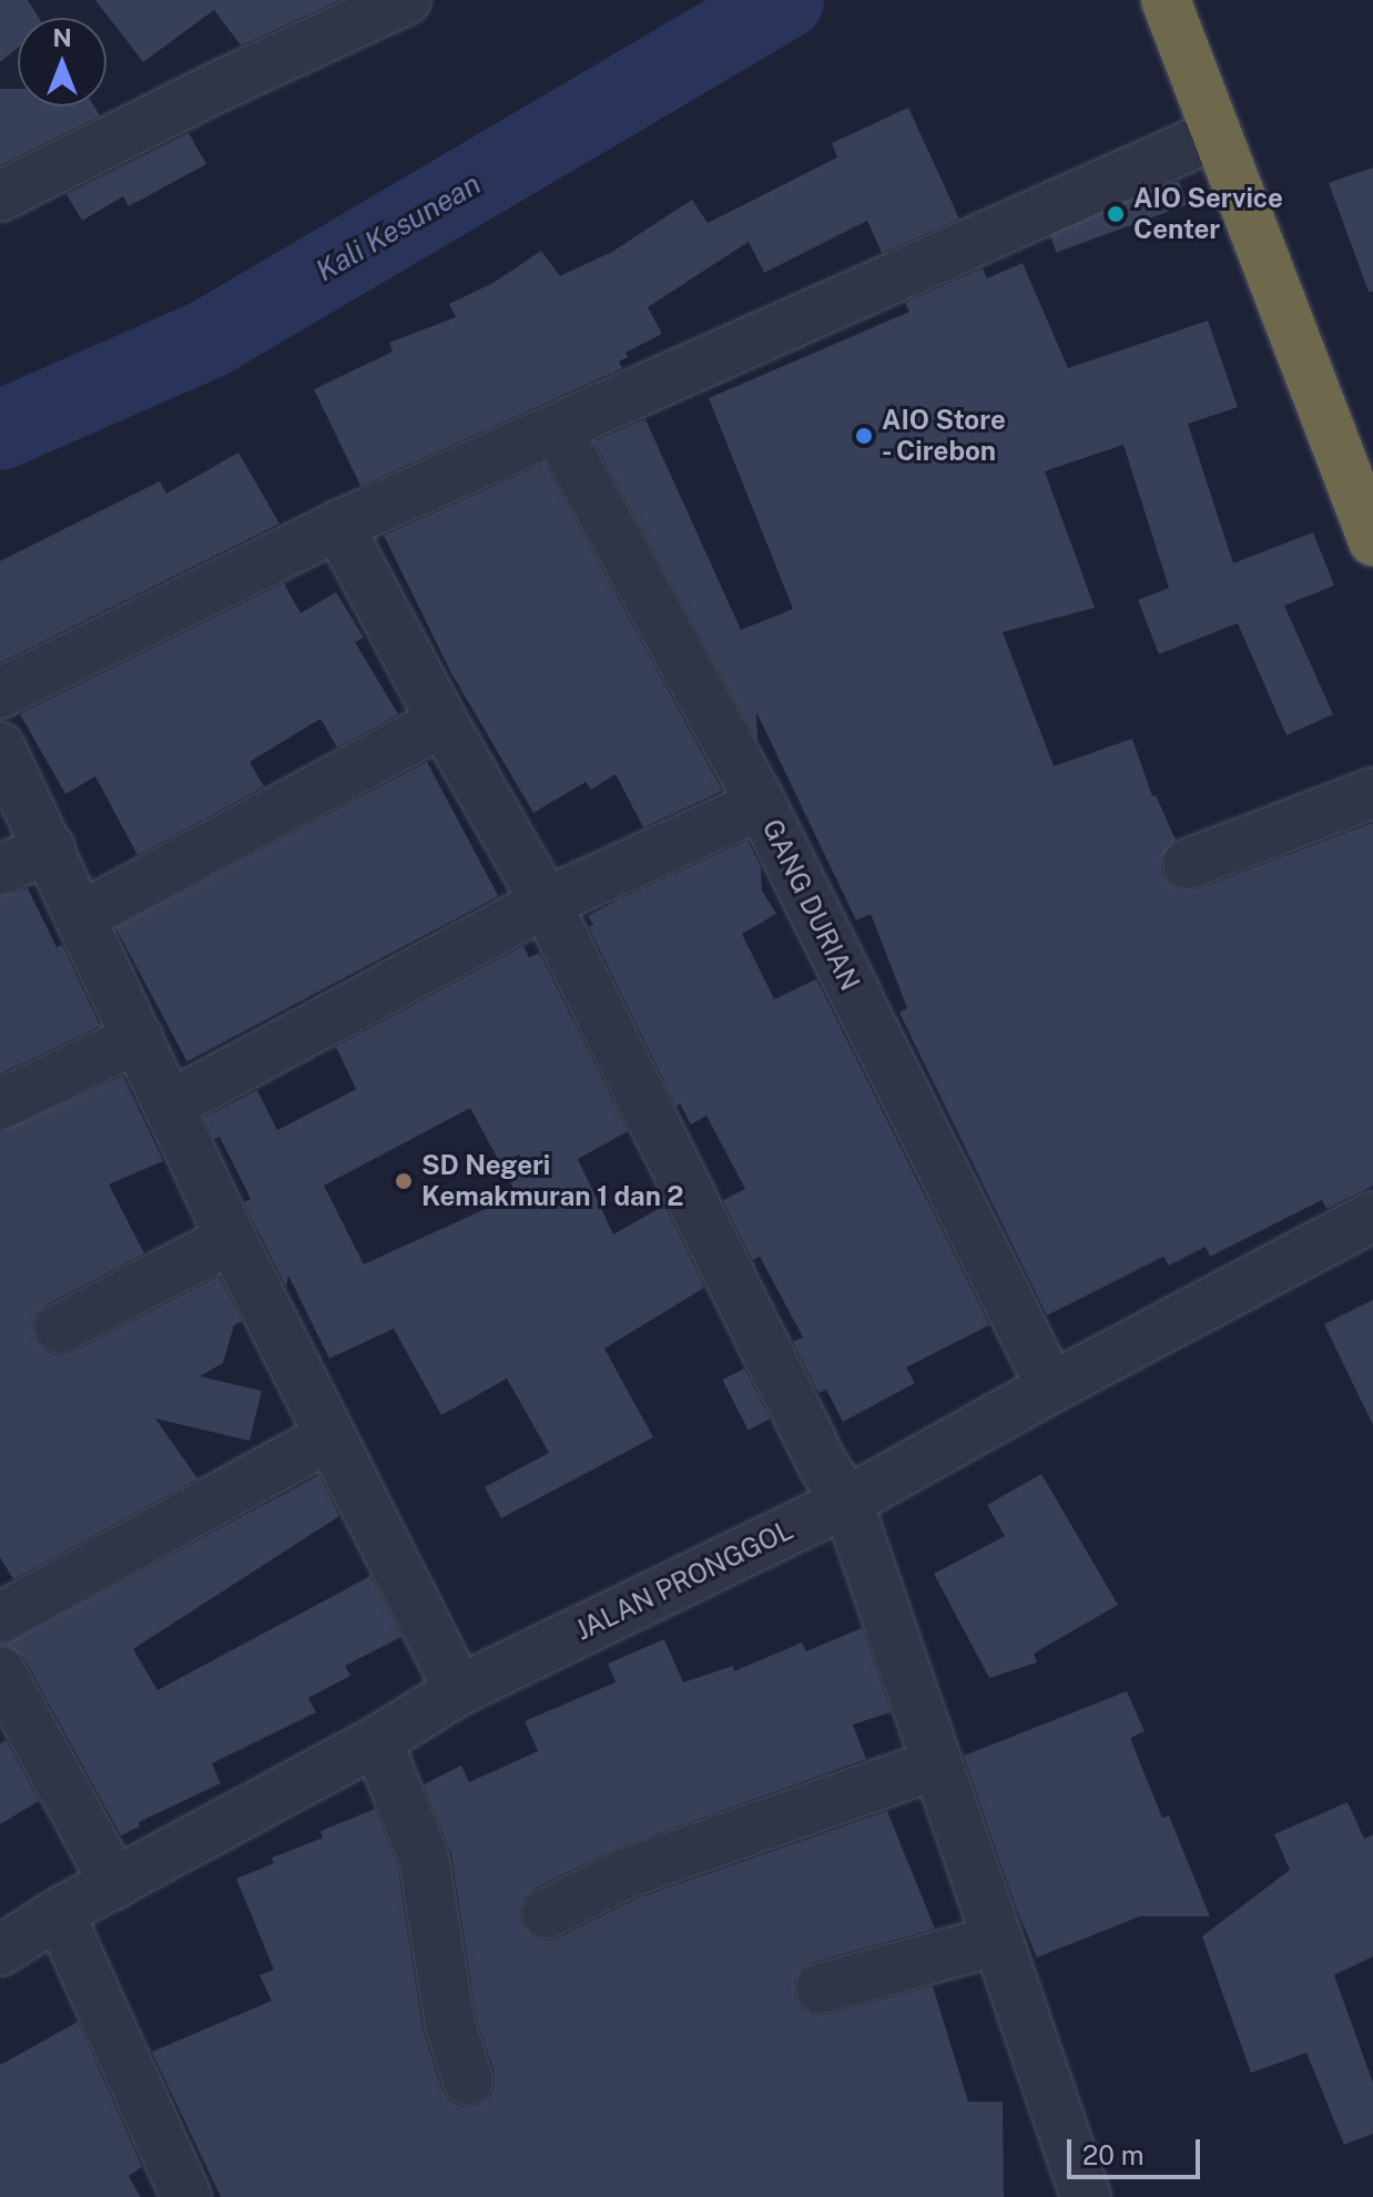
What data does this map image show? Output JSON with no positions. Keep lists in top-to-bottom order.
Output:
{
  "streets": {
    "street": ["GANG DURIAN", "JALAN PRONGGOL"]
  },
  "crossings": [
    ["GANG DURIAN", "JALAN PRONGGOL"]
  ],
  "water": ["Kali Kesunean"],
  "places": ["AIO Service Center", "AIO Store - Cirebon", "SD Negeri Kemakmuran 1 dan 2"],
  "scale_bar": "20 m",
  "north": "top"
}
